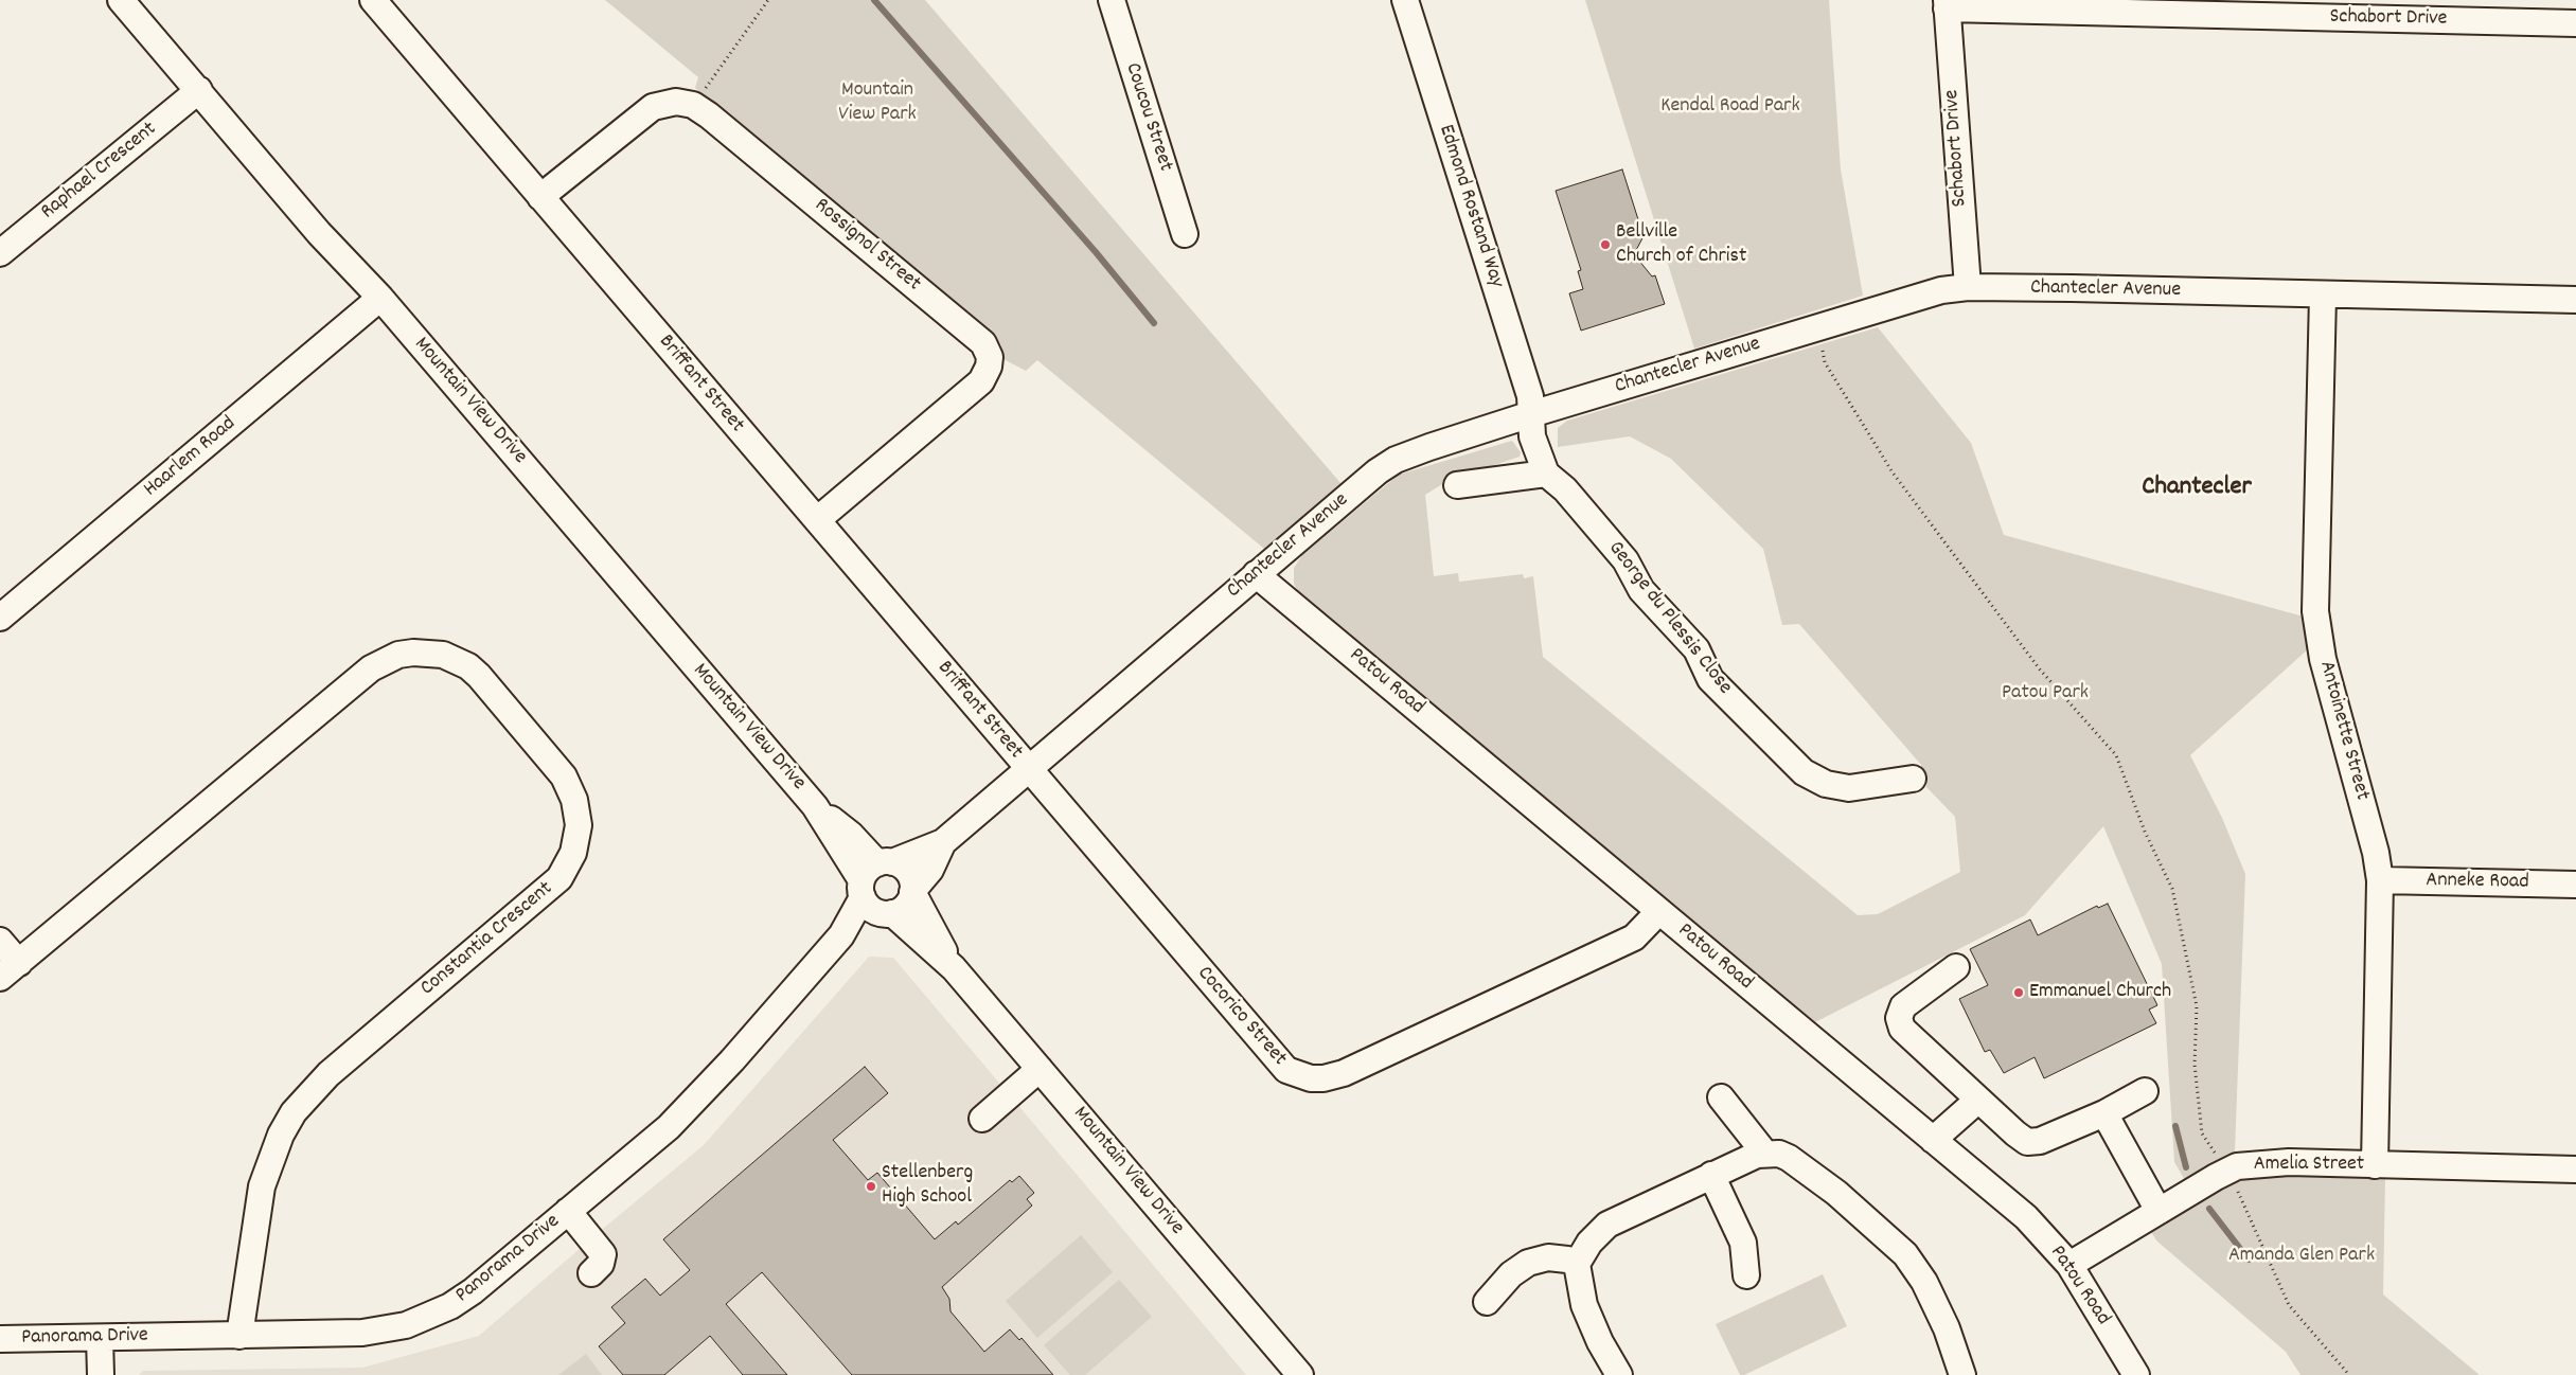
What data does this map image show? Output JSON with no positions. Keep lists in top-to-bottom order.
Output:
{
  "streets": {
    "street": [
      "Schabort Drive",
      "Coucou Street",
      "Raphael Crescent",
      "Edmond Rostand Way",
      "Rossignol Street",
      "Chantecler Avenue",
      "Briffant Street",
      "Mountain View Drive",
      "Haarlem Road",
      "George du Plessis Close",
      "Patou Road",
      "Antoinette Street",
      "Anneke Road",
      "Constantia Crescent",
      "Cocorico Street",
      "Amelia Street",
      "Panorama Drive"
    ]
  },
  "crossings": [
    ["Schabort Drive", "Chantecler Avenue"],
    ["Raphael Crescent", "Mountain View Drive"],
    ["Edmond Rostand Way", "Chantecler Avenue"],
    ["Edmond Rostand Way", "George du Plessis Close"],
    ["Rossignol Street", "Briffant Street"],
    ["Chantecler Avenue", "Briffant Street"],
    ["Chantecler Avenue", "Mountain View Drive"],
    ["Chantecler Avenue", "George du Plessis Close"],
    ["Chantecler Avenue", "Patou Road"],
    ["Chantecler Avenue", "Antoinette Street"],
    ["Chantecler Avenue", "Cocorico Street"],
    ["Chantecler Avenue", "Panorama Drive"],
    ["Briffant Street", "Cocorico Street"],
    ["Mountain View Drive", "Haarlem Road"],
    ["Mountain View Drive", "Panorama Drive"],
    ["Patou Road", "Cocorico Street"],
    ["Patou Road", "Amelia Street"],
    ["Antoinette Street", "Anneke Road"],
    ["Antoinette Street", "Amelia Street"],
    ["Constantia Crescent", "Panorama Drive"]
  ],
  "districts": ["Chantecler"],
  "parks": [
    "Mountain View Park",
    "Kendal Road Park",
    "Patou Park",
    "Amanda Glen Park"
  ],
  "places": ["Bellville Church of Christ", "Emmanuel Church", "Stellenberg High School"]
}
